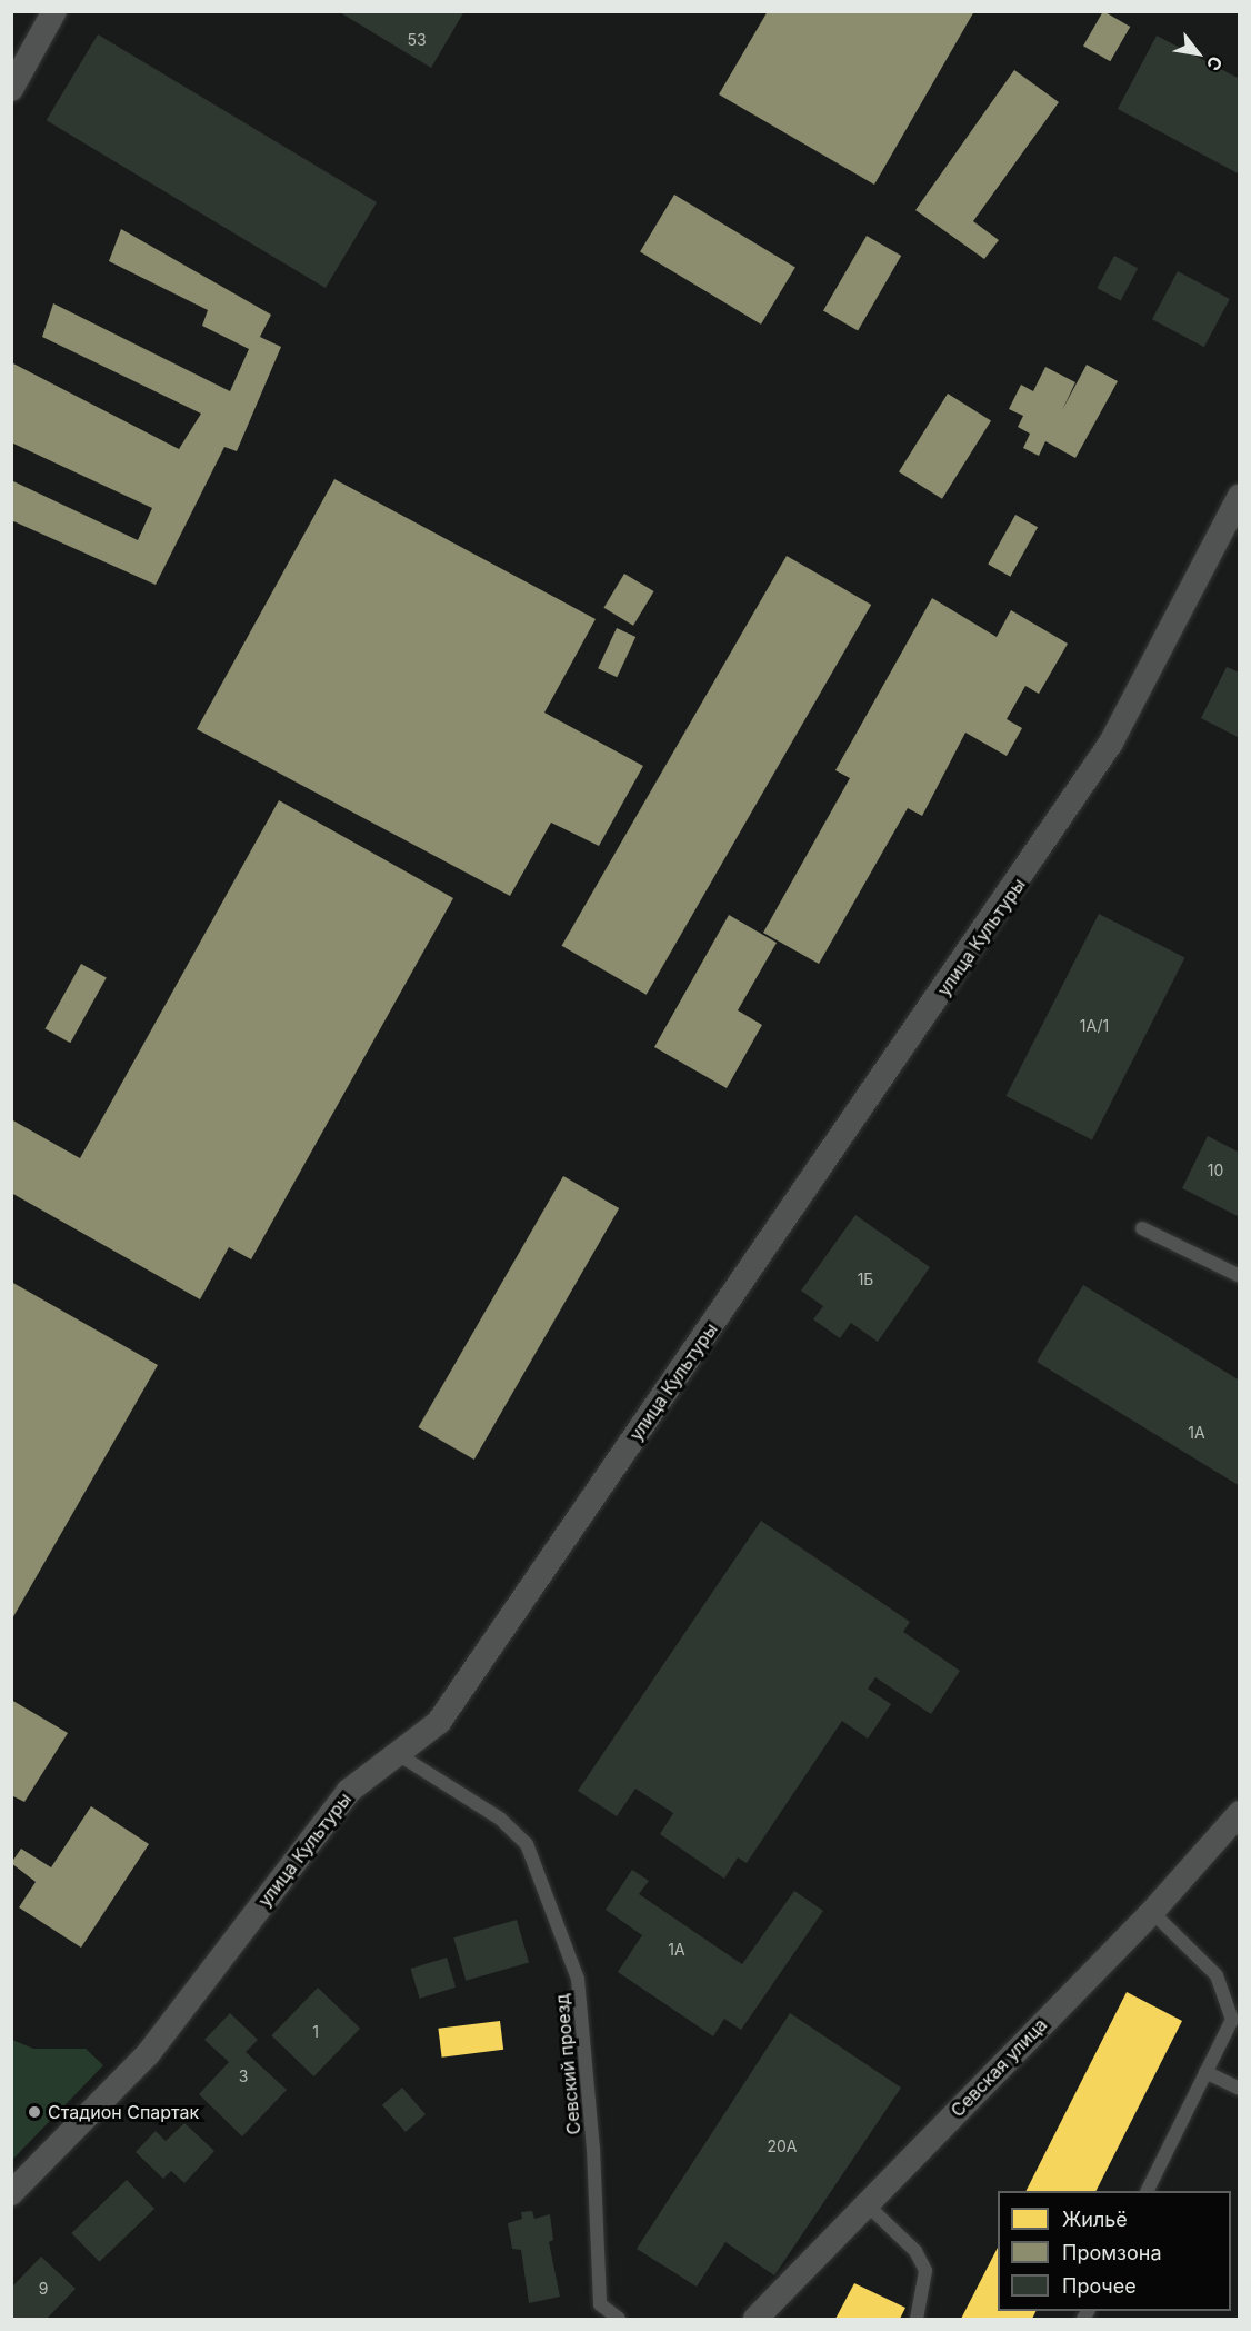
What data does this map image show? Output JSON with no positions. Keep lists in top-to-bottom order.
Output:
{
  "streets": {
    "street": ["улица Культуры", "Севская улица"],
    "lane": ["Севский проезд"]
  },
  "crossings": [
    ["улица Культуры", "Севский проезд"]
  ],
  "places": ["Стадион Спартак"],
  "house_numbers": [
    "53",
    "1А/1",
    "10",
    "1Б",
    "1А",
    "1А",
    "1",
    "3",
    "20А",
    "9"
  ],
  "legend": ["Жильё", "Промзона", "Прочее"],
  "north": "bottom right"
}
